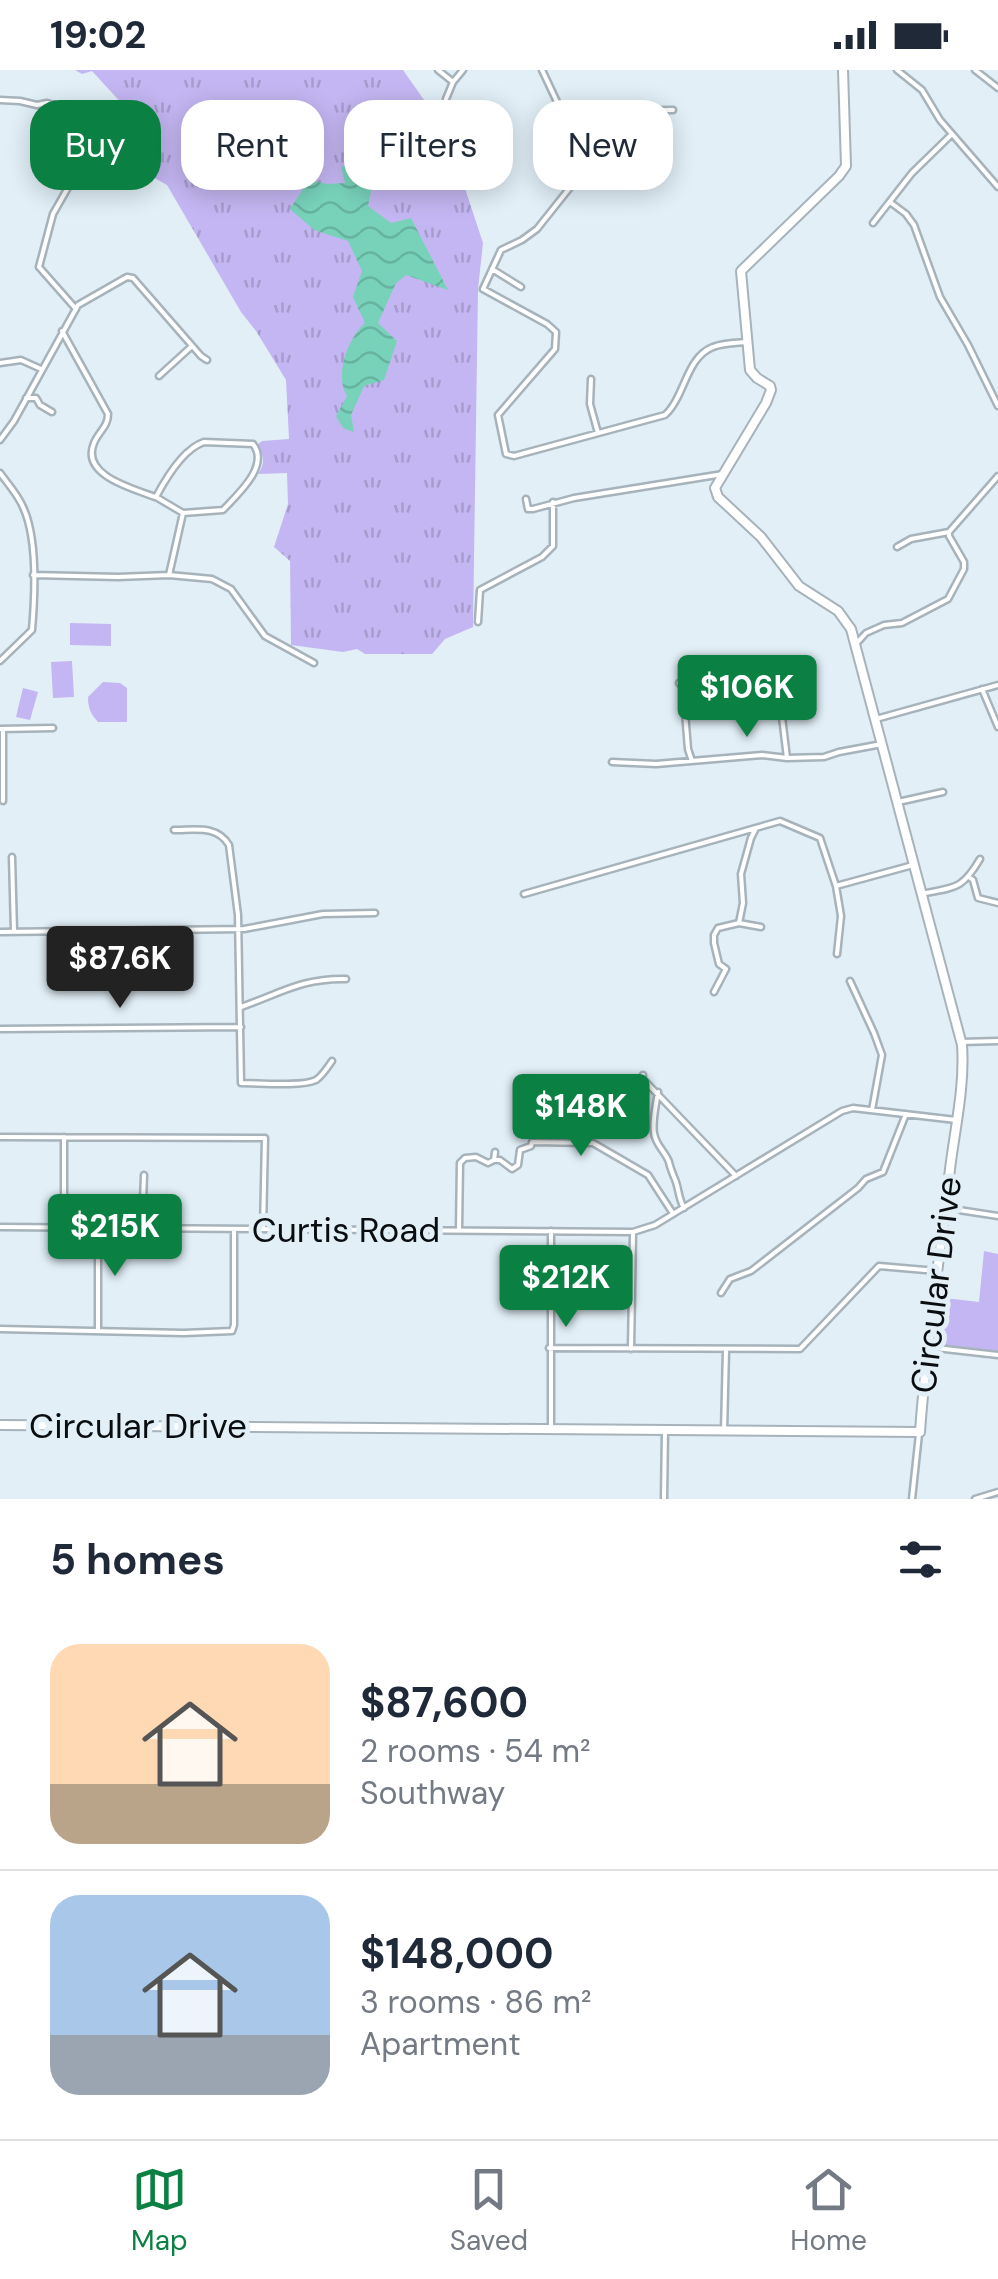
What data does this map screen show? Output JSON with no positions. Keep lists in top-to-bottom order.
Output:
{
  "streets": {
    "street": ["Curtis Road", "Circular Drive"]
  },
  "crossings": [
    ["Curtis Road", "Circular Drive"]
  ],
  "page": {
    "status": "19:02",
    "chip": [
      "Buy",
      "Rent",
      "Filters",
      "New"
    ],
    "price": [
      "$106K",
      "$87.6K",
      "$148K",
      "$215K",
      "$212K"
    ],
    "heading": "5 homes",
    "list": [
      {
        "name": "$87,600",
        "note": "2 rooms · 54 m² · Southway"
      },
      {
        "name": "$148,000",
        "note": "3 rooms · 86 m² · Apartment"
      }
    ],
    "tabs": ["Map", "Saved", "Home"]
  }
}
